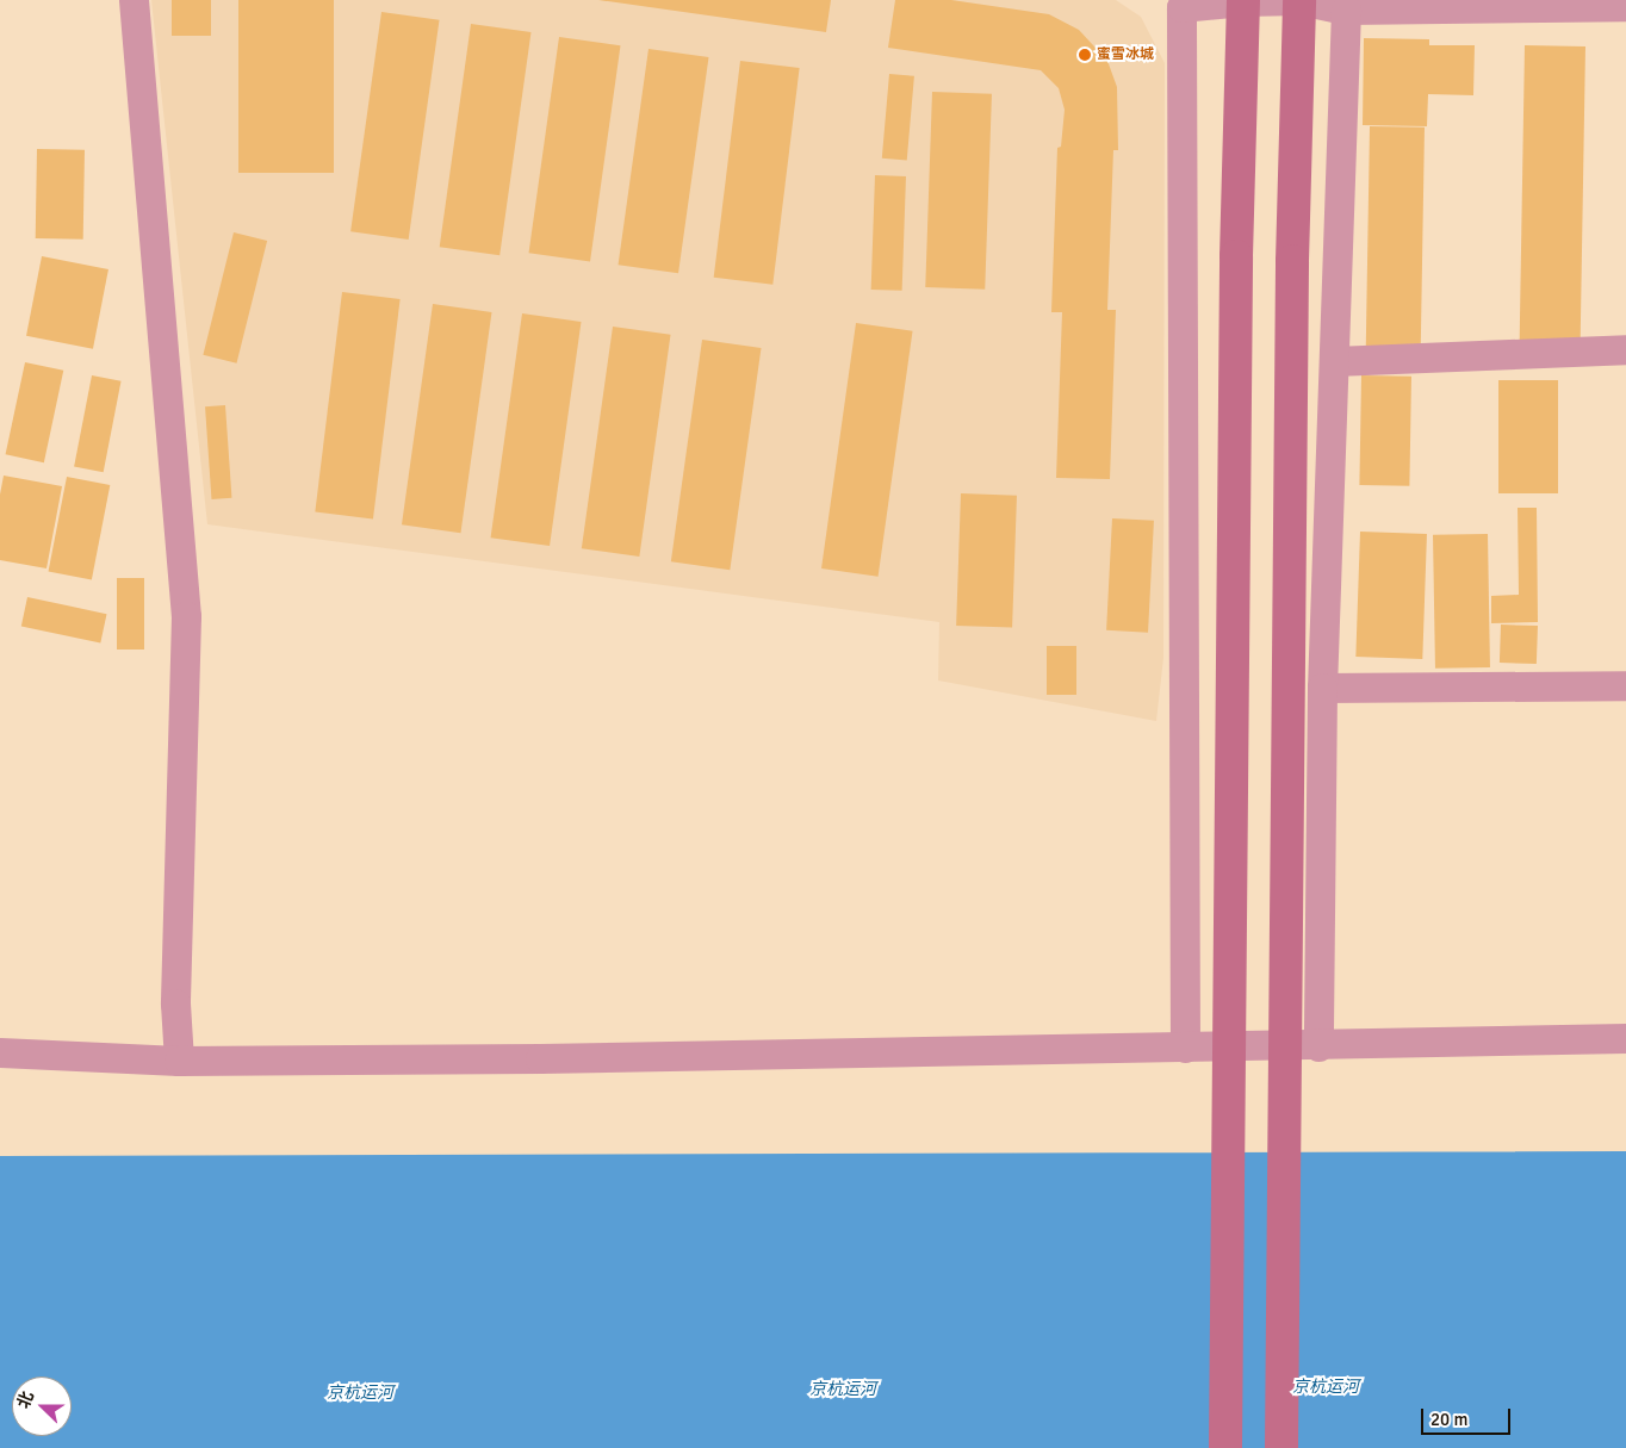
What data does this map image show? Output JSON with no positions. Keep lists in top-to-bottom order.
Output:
{
  "water": ["京杭运河"],
  "places": ["蜜雪冰城"],
  "scale_bar": "20 m",
  "north": "left"
}
